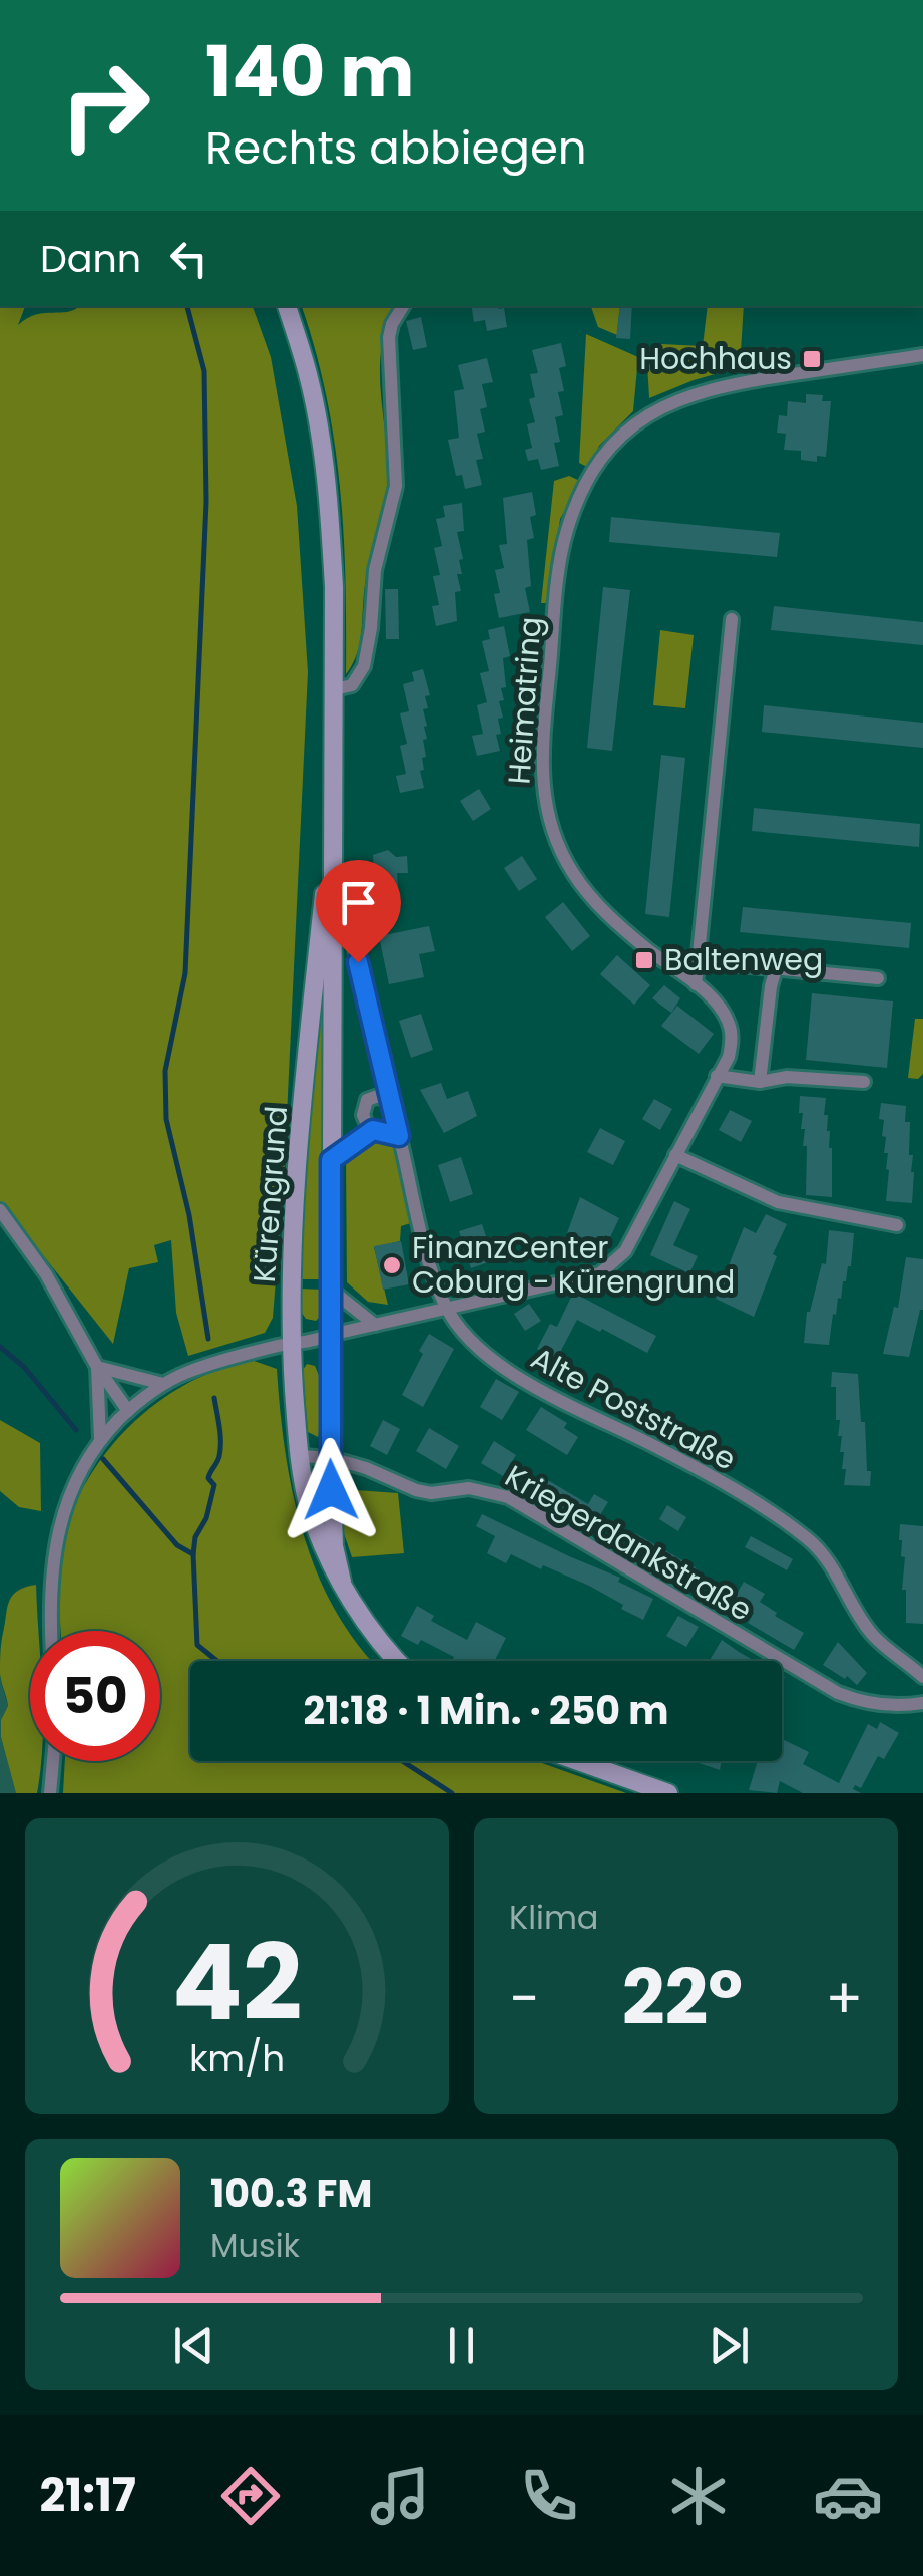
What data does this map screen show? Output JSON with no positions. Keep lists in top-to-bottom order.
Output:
{
  "streets": {
    "main road": ["Kürengrund"],
    "street": ["Heimatring", "Alte Poststraße", "Kriegerdankstraße"]
  },
  "crossings": [
    ["Heimatring", "Kürengrund"],
    ["Heimatring", "Alte Poststraße"],
    ["Kürengrund", "Alte Poststraße"],
    ["Kürengrund", "Kriegerdankstraße"]
  ],
  "places": {
    "transit": ["Hochhaus", "Baltenweg"],
    "other": ["FinanzCenter Coburg - Kürengrund"]
  },
  "page": {
    "turn": ["140 m", "Rechts abbiegen"],
    "then": "Dann",
    "limit": "50",
    "trip": "21:18 · 1 Min. · 250 m",
    "tile": "Klima",
    "heat": ["−", "22°", "+"],
    "song": ["100.3 FM", "Musik"],
    "tabs": "21:17",
    "gauge": ["42", "km/h"]
  }
}
